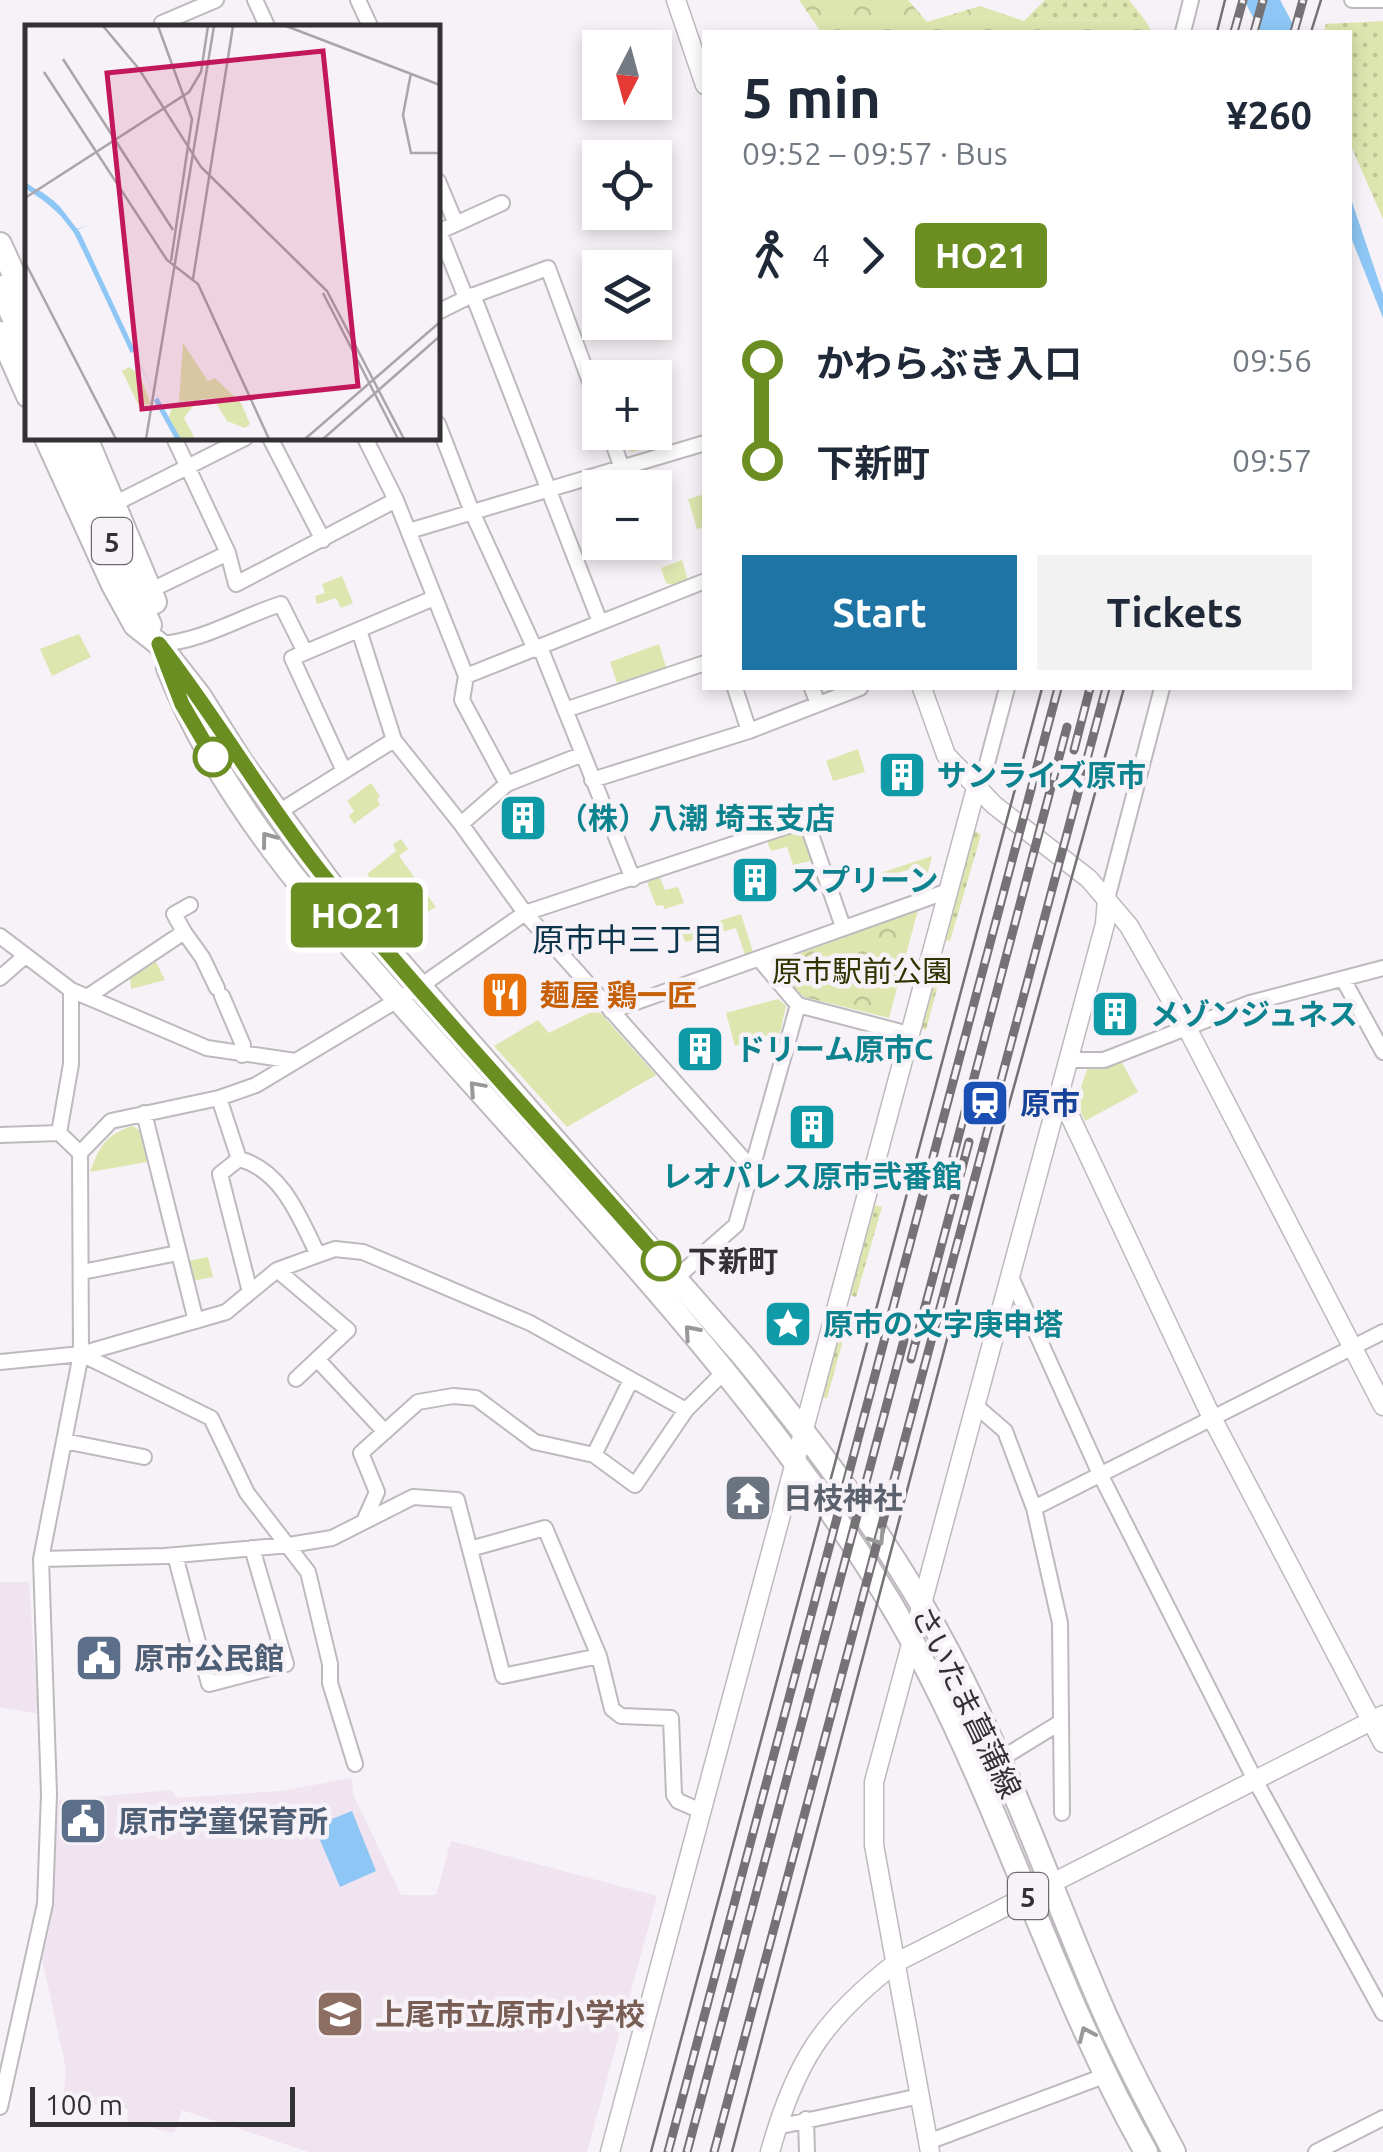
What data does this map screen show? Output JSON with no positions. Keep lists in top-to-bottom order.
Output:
{
  "streets": {
    "main road": ["5", "さいたま菖蒲線"]
  },
  "crossings": [
    ["5", "さいたま菖蒲線"]
  ],
  "districts": ["原市中三丁目"],
  "parks": ["原市駅前公園"],
  "places": {
    "building": [
      "サンライズ原市",
      "（株）八潮 埼玉支店",
      "スプリーン",
      "メゾンジュネス",
      "ドリーム原市C",
      "レオパレス原市弐番館"
    ],
    "restaurant": ["麺屋 鶏一匠"],
    "station": ["原市"],
    "other": ["下新町"],
    "place": ["原市の文字庚申塔"],
    "temple": ["日枝神社"],
    "public building": ["原市公民館", "原市学童保育所"],
    "school or university": ["上尾市立原市小学校"]
  },
  "lines": ["bus line HO21"],
  "scale_bar": "100 m",
  "north": "bottom",
  "page": {
    "on_map": "HO21",
    "map_buttons": ["+", "−"],
    "heading": ["5 min", "09:52 – 09:57 · Bus", "¥260"],
    "legs": ["4", "HO21"],
    "list": [
      {
        "name": "かわらぶき入口",
        "value": "09:56"
      },
      {
        "name": "下新町",
        "value": "09:57"
      }
    ],
    "buttons": ["Start", "Tickets"],
    "scale": "100 m"
  }
}
